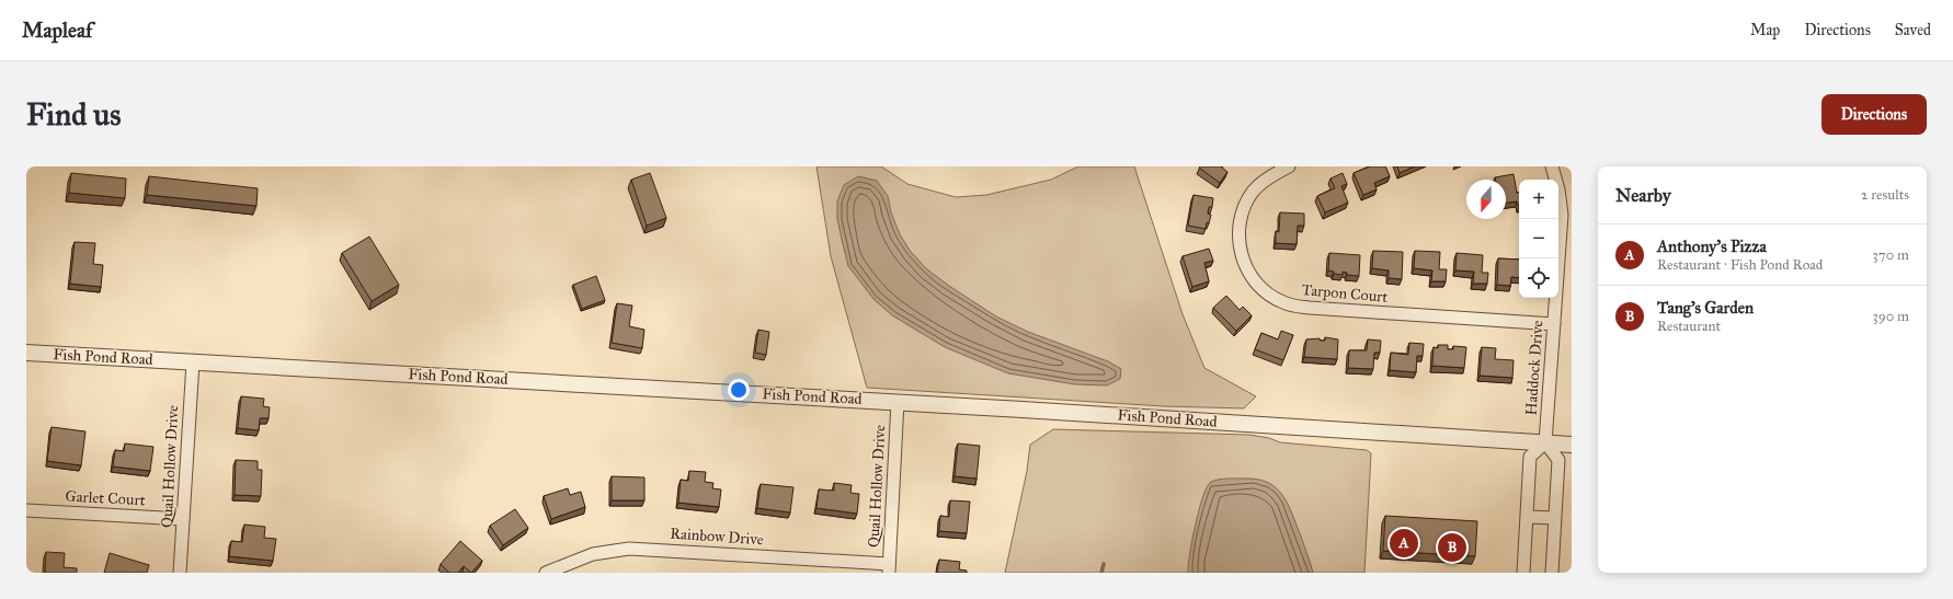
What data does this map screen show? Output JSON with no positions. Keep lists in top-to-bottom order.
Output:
{
  "streets": {
    "street": [
      "Tarpon Court",
      "Fish Pond Road",
      "Haddock Drive",
      "Quail Hollow Drive",
      "Garlet Court",
      "Rainbow Drive"
    ]
  },
  "crossings": [
    ["Tarpon Court", "Haddock Drive"],
    ["Fish Pond Road", "Haddock Drive"],
    ["Fish Pond Road", "Quail Hollow Drive"],
    ["Quail Hollow Drive", "Garlet Court"],
    ["Quail Hollow Drive", "Rainbow Drive"]
  ],
  "north": "bottom",
  "page": {
    "header": "Mapleaf",
    "nav": ["Map", "Directions", "Saved"],
    "buttons": "Directions",
    "title": "Find us",
    "heading": ["Nearby", "2 results"],
    "map_buttons": ["+", "−"],
    "list": [
      {
        "mark": "A",
        "name": "Anthony's Pizza",
        "note": "Restaurant · Fish Pond Road",
        "value": "370 m"
      },
      {
        "mark": "B",
        "name": "Tang's Garden",
        "note": "Restaurant",
        "value": "390 m"
      }
    ],
    "pins": ["A", "B"]
  }
}
